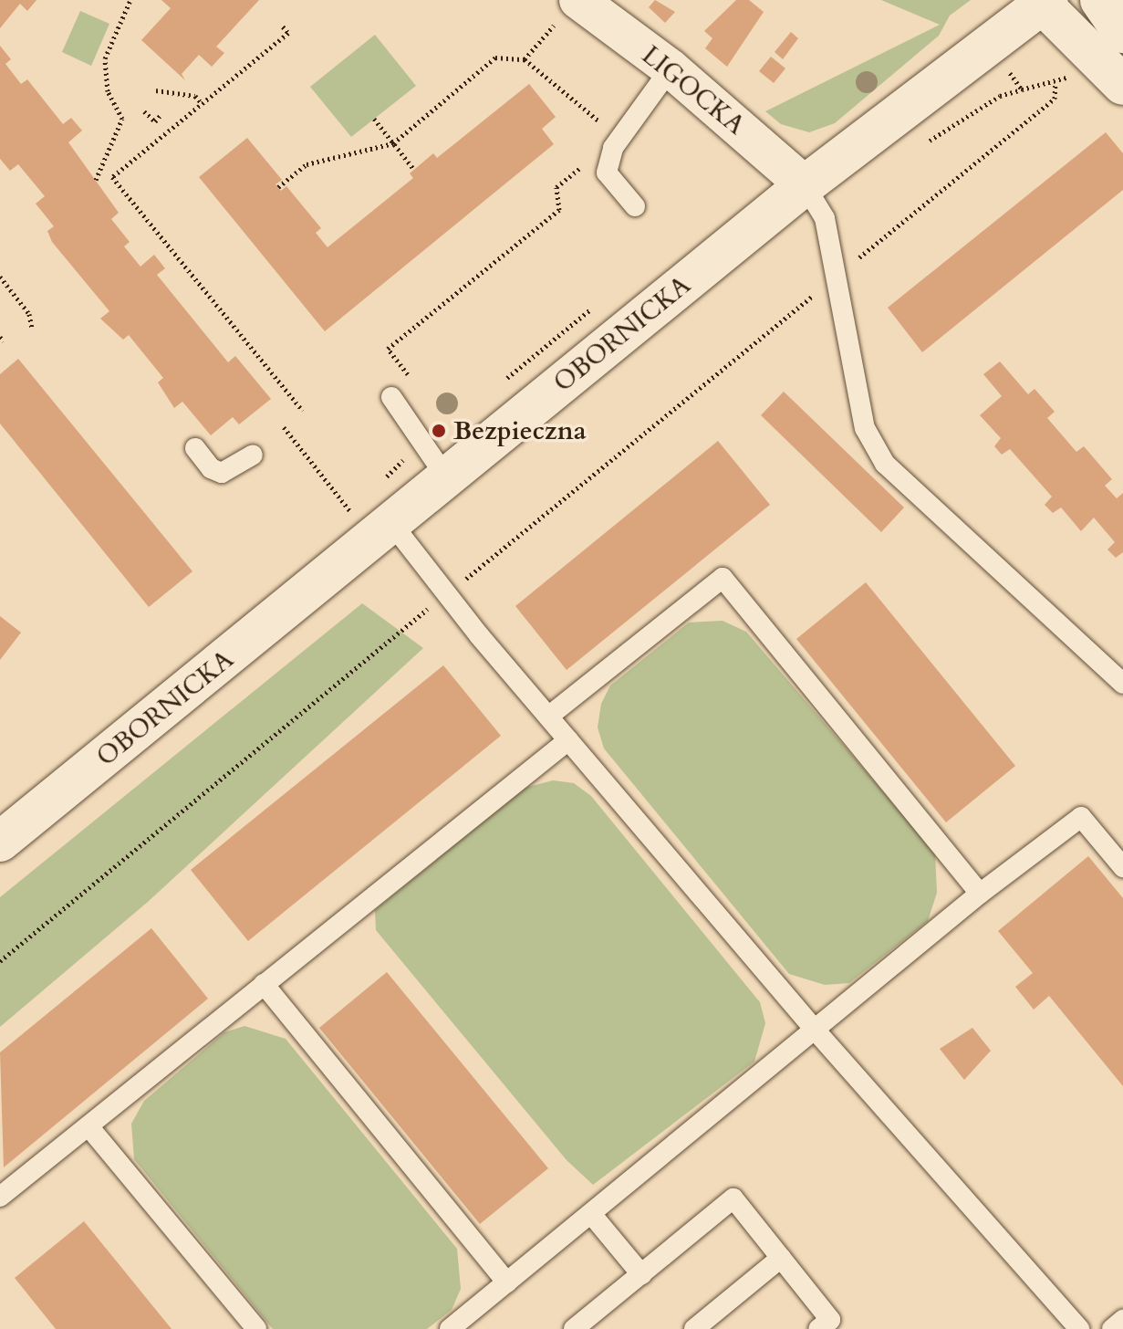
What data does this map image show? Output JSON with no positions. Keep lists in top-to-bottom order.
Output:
{
  "streets": {
    "main road": ["OBORNICKA"],
    "street": ["LIGOCKA"]
  },
  "crossings": [
    ["LIGOCKA", "OBORNICKA"]
  ],
  "places": ["Bezpieczna"]
}
